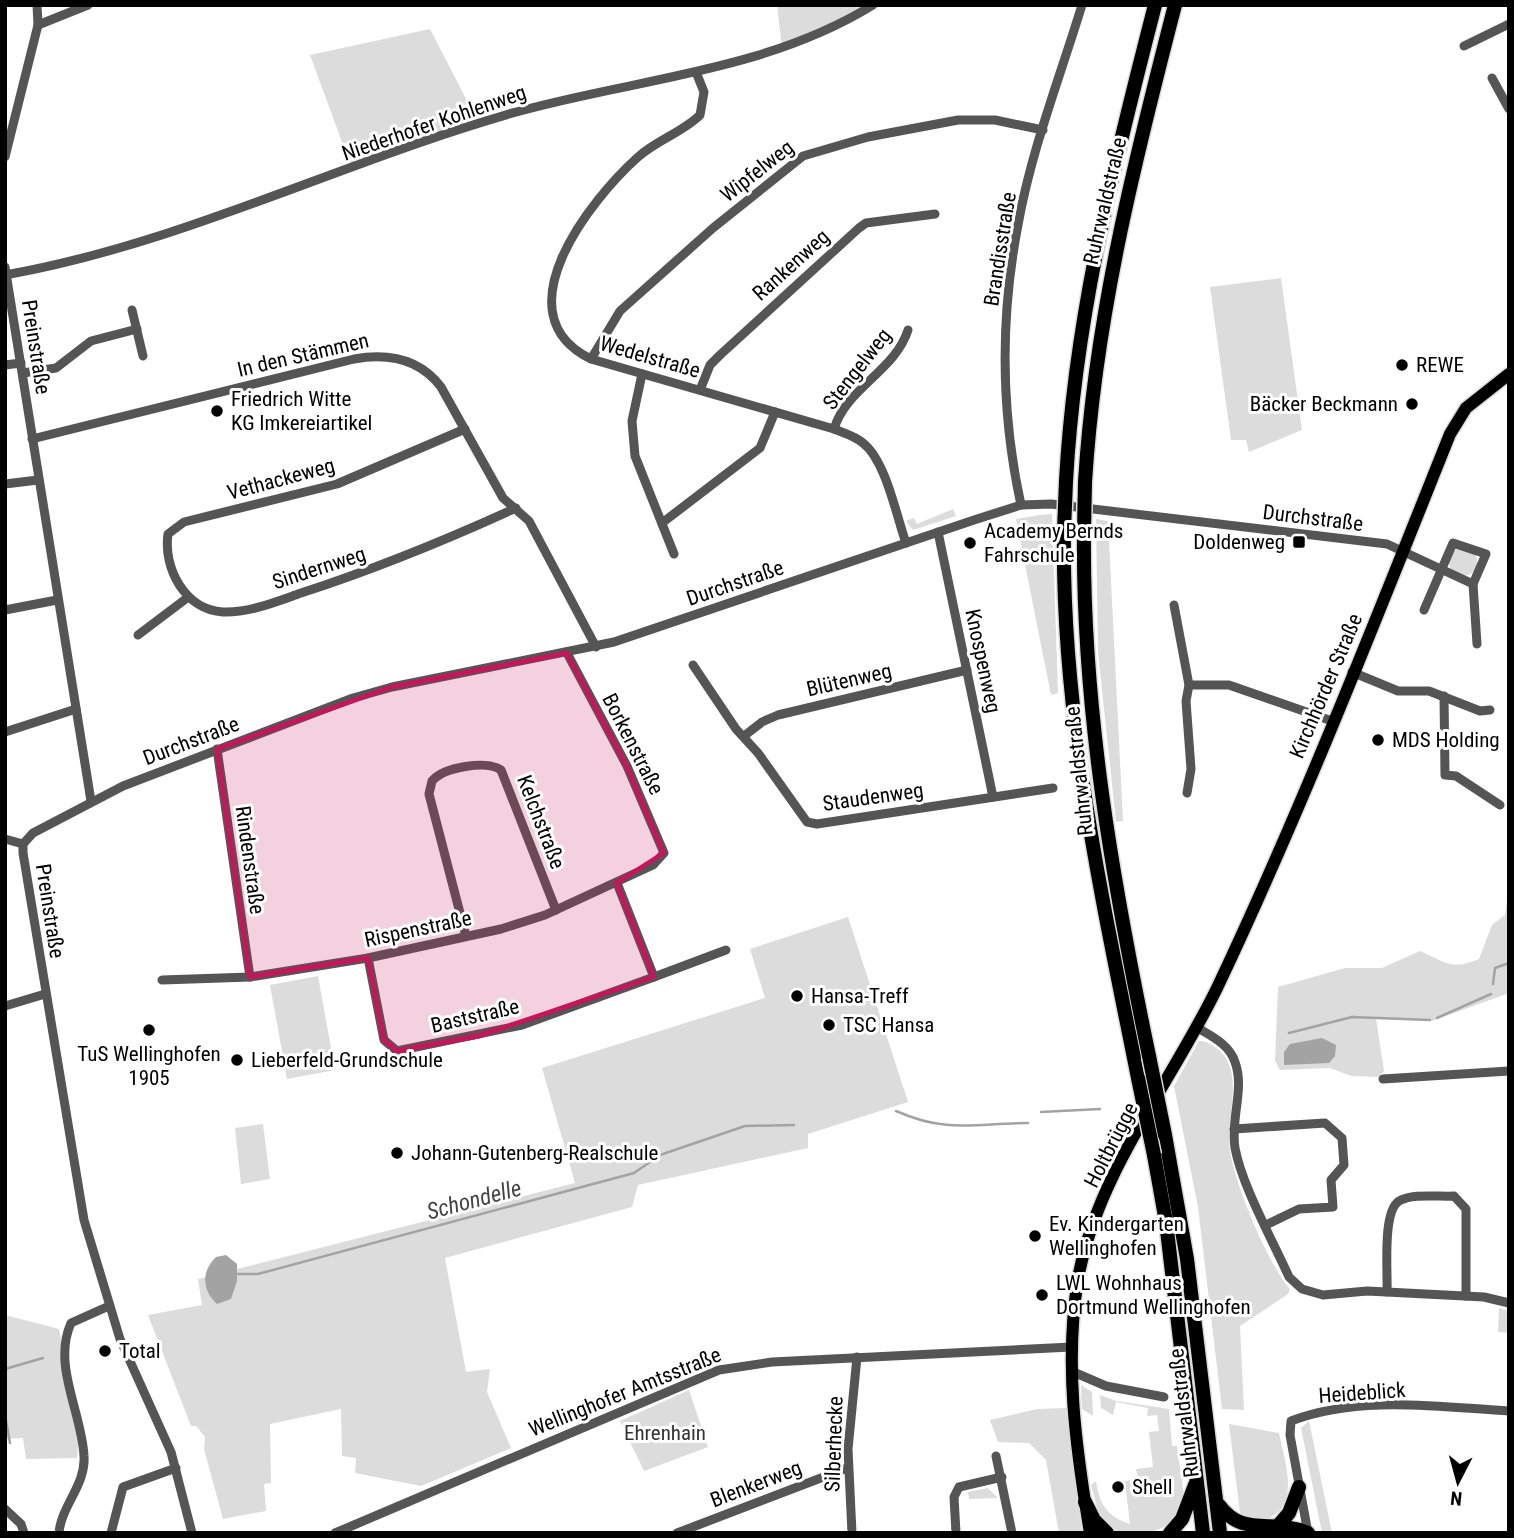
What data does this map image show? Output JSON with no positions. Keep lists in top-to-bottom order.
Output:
{
  "streets": {
    "highway": ["Ruhrwaldstraße"],
    "main road": ["Kirchhörder Straße", "Holtbrügge"],
    "street": [
      "Niederhofer Kohlenweg",
      "Wipfelweg",
      "Brandisstraße",
      "Rankenweg",
      "Preinstraße",
      "In den Stämmen",
      "Wedelstraße",
      "Stengelweg",
      "Vethackeweg",
      "Durchstraße",
      "Sindernweg",
      "Knospenweg",
      "Blütenweg",
      "Borkenstraße",
      "Staudenweg",
      "Kelchstraße",
      "Rindenstraße",
      "Rispenstraße",
      "Baststraße",
      "Wellinghofer Amtsstraße",
      "Heideblick",
      "Silberhecke",
      "Blenkerweg"
    ]
  },
  "crossings": [
    ["Niederhofer Kohlenweg", "Preinstraße"],
    ["Niederhofer Kohlenweg", "Wedelstraße"],
    ["Wipfelweg", "Brandisstraße"],
    ["Wipfelweg", "Wedelstraße"],
    ["Brandisstraße", "Durchstraße"],
    ["Rankenweg", "Wedelstraße"],
    ["Preinstraße", "In den Stämmen"],
    ["Preinstraße", "Durchstraße"],
    ["In den Stämmen", "Vethackeweg"],
    ["In den Stämmen", "Durchstraße"],
    ["In den Stämmen", "Sindernweg"],
    ["Wedelstraße", "Stengelweg"],
    ["Wedelstraße", "Durchstraße"],
    ["Vethackeweg", "Sindernweg"],
    ["Durchstraße", "Knospenweg"],
    ["Durchstraße", "Kirchhörder Straße"],
    ["Durchstraße", "Borkenstraße"],
    ["Durchstraße", "Rindenstraße"],
    ["Knospenweg", "Blütenweg"],
    ["Knospenweg", "Staudenweg"],
    ["Blütenweg", "Staudenweg"],
    ["Kirchhörder Straße", "Holtbrügge"],
    ["Borkenstraße", "Rispenstraße"],
    ["Kelchstraße", "Rispenstraße"],
    ["Rindenstraße", "Rispenstraße"],
    ["Rispenstraße", "Baststraße"],
    ["Holtbrügge", "Wellinghofer Amtsstraße"],
    ["Wellinghofer Amtsstraße", "Silberhecke"],
    ["Silberhecke", "Blenkerweg"]
  ],
  "water": ["Schondelle"],
  "parks": ["Ehrenhain"],
  "places": {
    "other": [
      "REWE",
      "Bäcker Beckmann",
      "Friedrich Witte KG Imkereiartikel",
      "Academy Bernds Fahrschule",
      "MDS Holding",
      "Hansa-Treff",
      "TSC Hansa",
      "TuS Wellinghofen 1905",
      "Lieberfeld-Grundschule",
      "Johann-Gutenberg-Realschule",
      "Ev. Kindergarten Wellinghofen",
      "LWL Wohnhaus Dortmund Wellinghofen",
      "Total",
      "Shell"
    ],
    "transit": ["Doldenweg"]
  },
  "north": "bottom"
}
